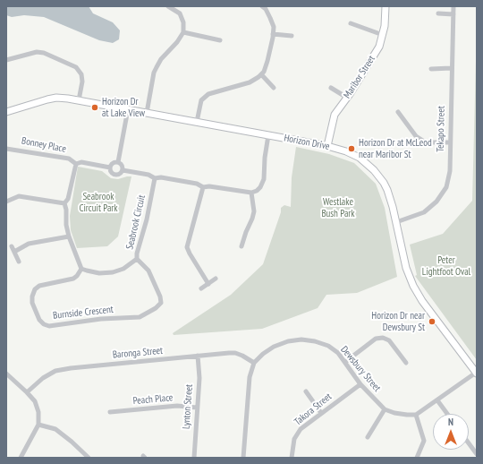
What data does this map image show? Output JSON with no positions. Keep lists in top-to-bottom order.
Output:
{
  "streets": {
    "street": [
      "Maribor Street",
      "Tekapo Street",
      "Horizon Drive",
      "Bonney Place",
      "Seabrook Circuit",
      "Burnside Crescent",
      "Baronga Street",
      "Dewsbury Street",
      "Peach Place",
      "Lynton Street",
      "Takora Street"
    ]
  },
  "crossings": [
    ["Maribor Street", "Horizon Drive"],
    ["Tekapo Street", "Horizon Drive"],
    ["Seabrook Circuit", "Burnside Crescent"],
    ["Baronga Street", "Dewsbury Street"],
    ["Baronga Street", "Lynton Street"],
    ["Dewsbury Street", "Takora Street"],
    ["Peach Place", "Lynton Street"]
  ],
  "parks": ["Seabrook Circuit Park", "Westlake Bush Park", "Peter Lightfoot Oval"],
  "places": ["Horizon Dr at Lake View", "Horizon Dr at McLeod near Maribor St", "Horizon Dr near Dewsbury St"],
  "north": "top"
}
